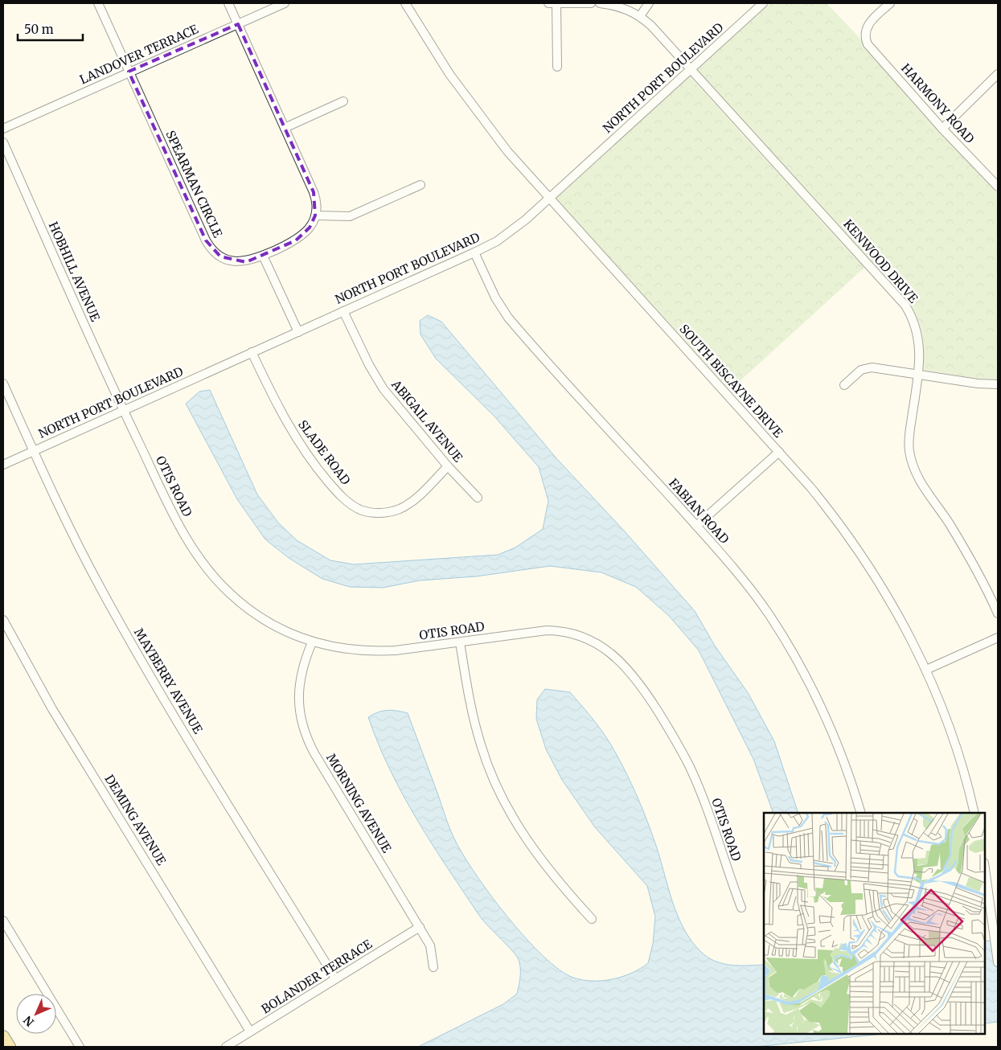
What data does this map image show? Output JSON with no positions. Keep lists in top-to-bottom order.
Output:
{
  "streets": {
    "street": [
      "LANDOVER TERRACE",
      "NORTH PORT BOULEVARD",
      "HARMONY ROAD",
      "SPEARMAN CIRCLE",
      "KENWOOD DRIVE",
      "HOBHILL AVENUE",
      "SOUTH BISCAYNE DRIVE",
      "ABIGAIL AVENUE",
      "SLADE ROAD",
      "OTIS ROAD",
      "FABIAN ROAD",
      "MAYBERRY AVENUE",
      "MORNING AVENUE",
      "DEMING AVENUE",
      "BOLANDER TERRACE"
    ]
  },
  "crossings": [
    ["LANDOVER TERRACE", "SPEARMAN CIRCLE"],
    ["NORTH PORT BOULEVARD", "KENWOOD DRIVE"],
    ["NORTH PORT BOULEVARD", "HOBHILL AVENUE"],
    ["NORTH PORT BOULEVARD", "SOUTH BISCAYNE DRIVE"],
    ["NORTH PORT BOULEVARD", "ABIGAIL AVENUE"],
    ["NORTH PORT BOULEVARD", "SLADE ROAD"],
    ["NORTH PORT BOULEVARD", "OTIS ROAD"],
    ["NORTH PORT BOULEVARD", "FABIAN ROAD"],
    ["NORTH PORT BOULEVARD", "MAYBERRY AVENUE"],
    ["HOBHILL AVENUE", "OTIS ROAD"],
    ["ABIGAIL AVENUE", "SLADE ROAD"],
    ["OTIS ROAD", "MORNING AVENUE"],
    ["MAYBERRY AVENUE", "BOLANDER TERRACE"],
    ["MORNING AVENUE", "BOLANDER TERRACE"],
    ["DEMING AVENUE", "BOLANDER TERRACE"]
  ],
  "scale_bar": "50 m",
  "north": "bottom left"
}
